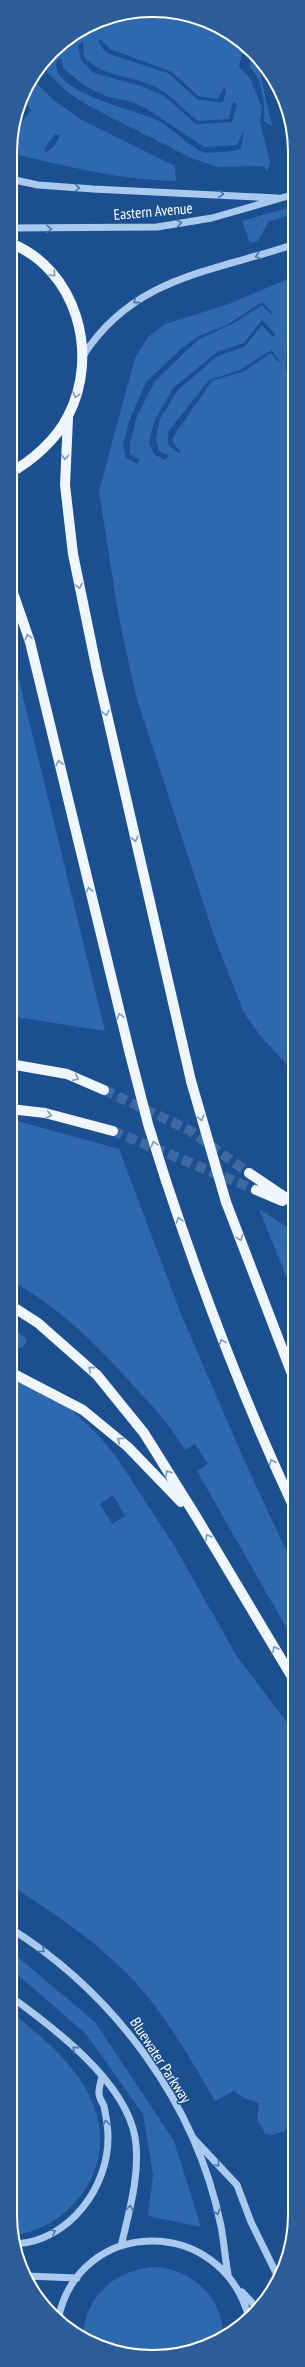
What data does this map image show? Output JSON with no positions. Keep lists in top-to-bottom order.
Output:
{
  "streets": {
    "street": ["Eastern Avenue", "Bluewater Parkway"]
  }
}
